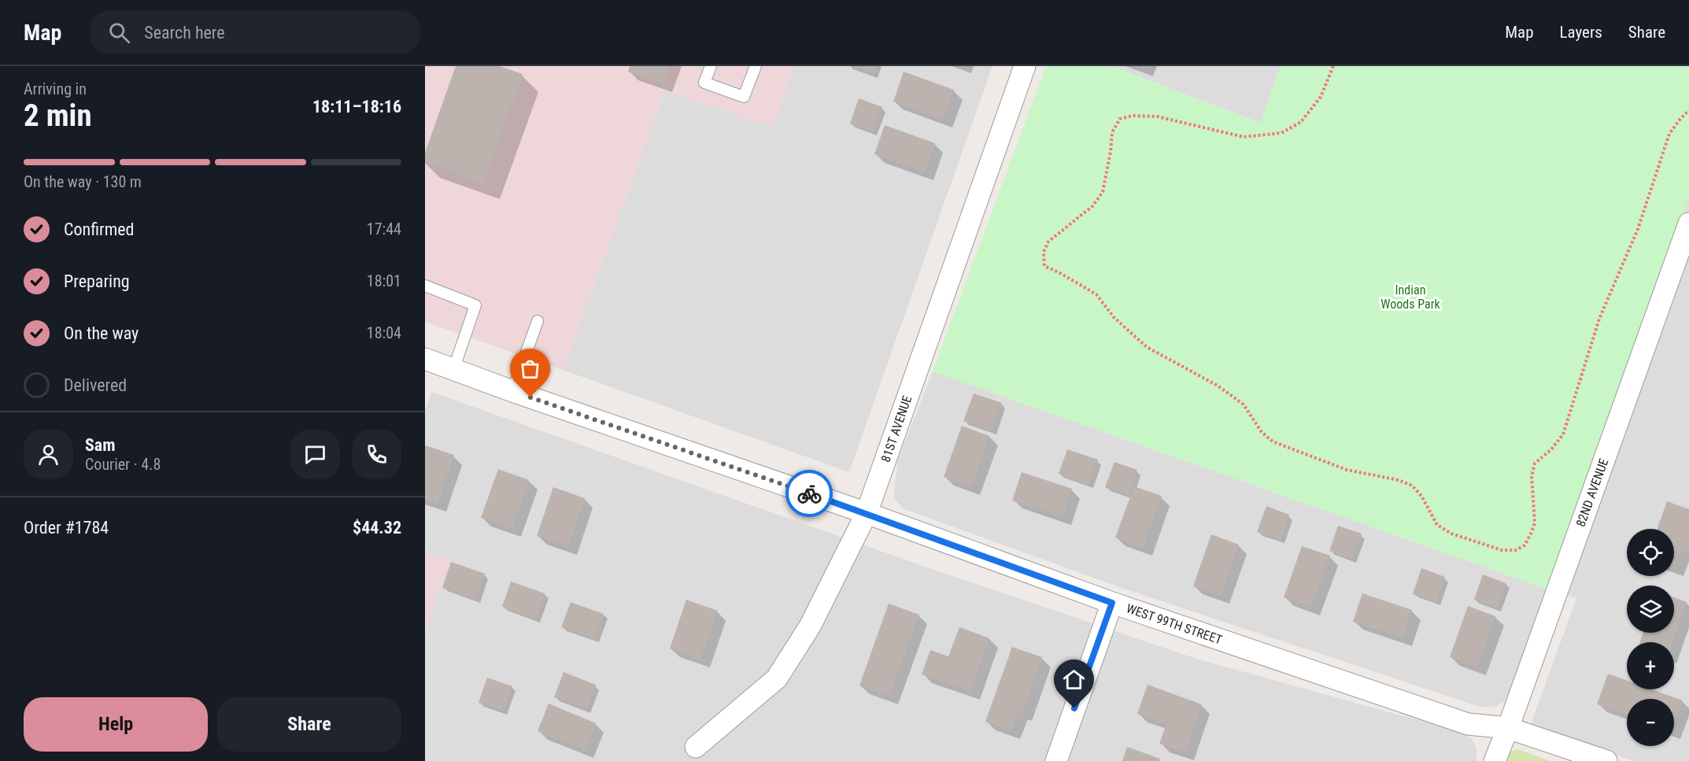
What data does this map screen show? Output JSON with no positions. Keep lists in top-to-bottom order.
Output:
{
  "streets": {
    "street": ["81ST AVENUE", "82ND AVENUE", "WEST 99TH STREET"]
  },
  "crossings": [
    ["81ST AVENUE", "WEST 99TH STREET"],
    ["82ND AVENUE", "WEST 99TH STREET"]
  ],
  "parks": ["Indian Woods Park"],
  "page": {
    "header": "Map",
    "search": "Search here",
    "nav": ["Map", "Layers", "Share"],
    "heading": ["2 min", "Arriving in", "18:11–18:16"],
    "panel": [
      "Sam",
      "Courier · 4.8",
      "Order #1784",
      "$44.32"
    ],
    "bar": "On the way · 130 m",
    "list": [
      ["Confirmed", "17:44"],
      ["Preparing", "18:01"],
      ["On the way", "18:04"],
      "Delivered"
    ],
    "map_buttons": ["+", "−"],
    "buttons": ["Help", "Share"]
  }
}
